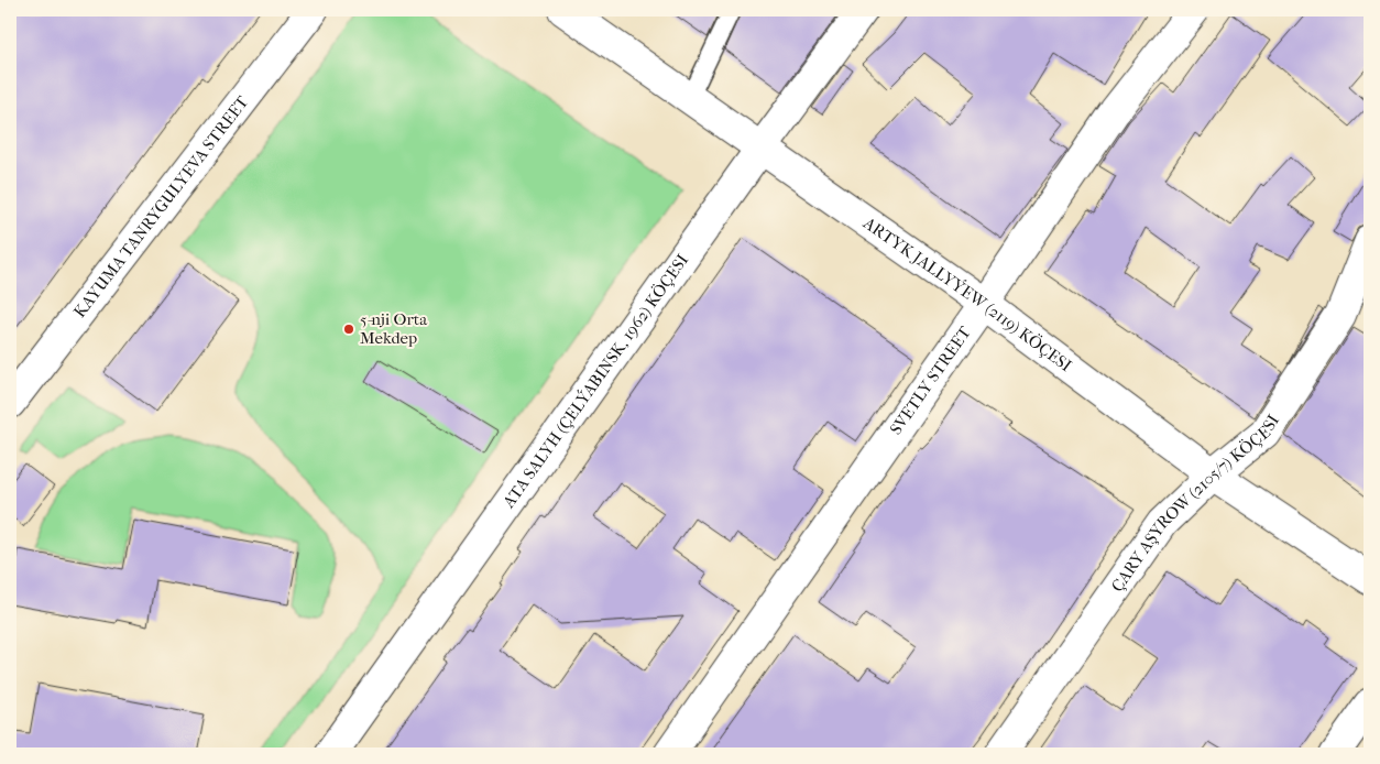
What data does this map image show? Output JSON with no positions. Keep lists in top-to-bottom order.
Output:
{
  "streets": {
    "street": [
      "KAYUMA TANRYGULYEVA STREET",
      "ARTYK JALLYÝEW (2119) KÖÇESI",
      "ATA SALYH (ÇELÝABINSK, 1962) KÖÇESI",
      "SVETLY STREET",
      "ÇARY AŞYROW (2105/7) KÖÇESI"
    ]
  },
  "crossings": [
    ["ARTYK JALLYÝEW (2119) KÖÇESI", "ATA SALYH (ÇELÝABINSK, 1962) KÖÇESI"],
    ["ARTYK JALLYÝEW (2119) KÖÇESI", "SVETLY STREET"],
    ["ARTYK JALLYÝEW (2119) KÖÇESI", "ÇARY AŞYROW (2105/7) KÖÇESI"]
  ],
  "places": ["5-nji Orta Mekdep"]
}
